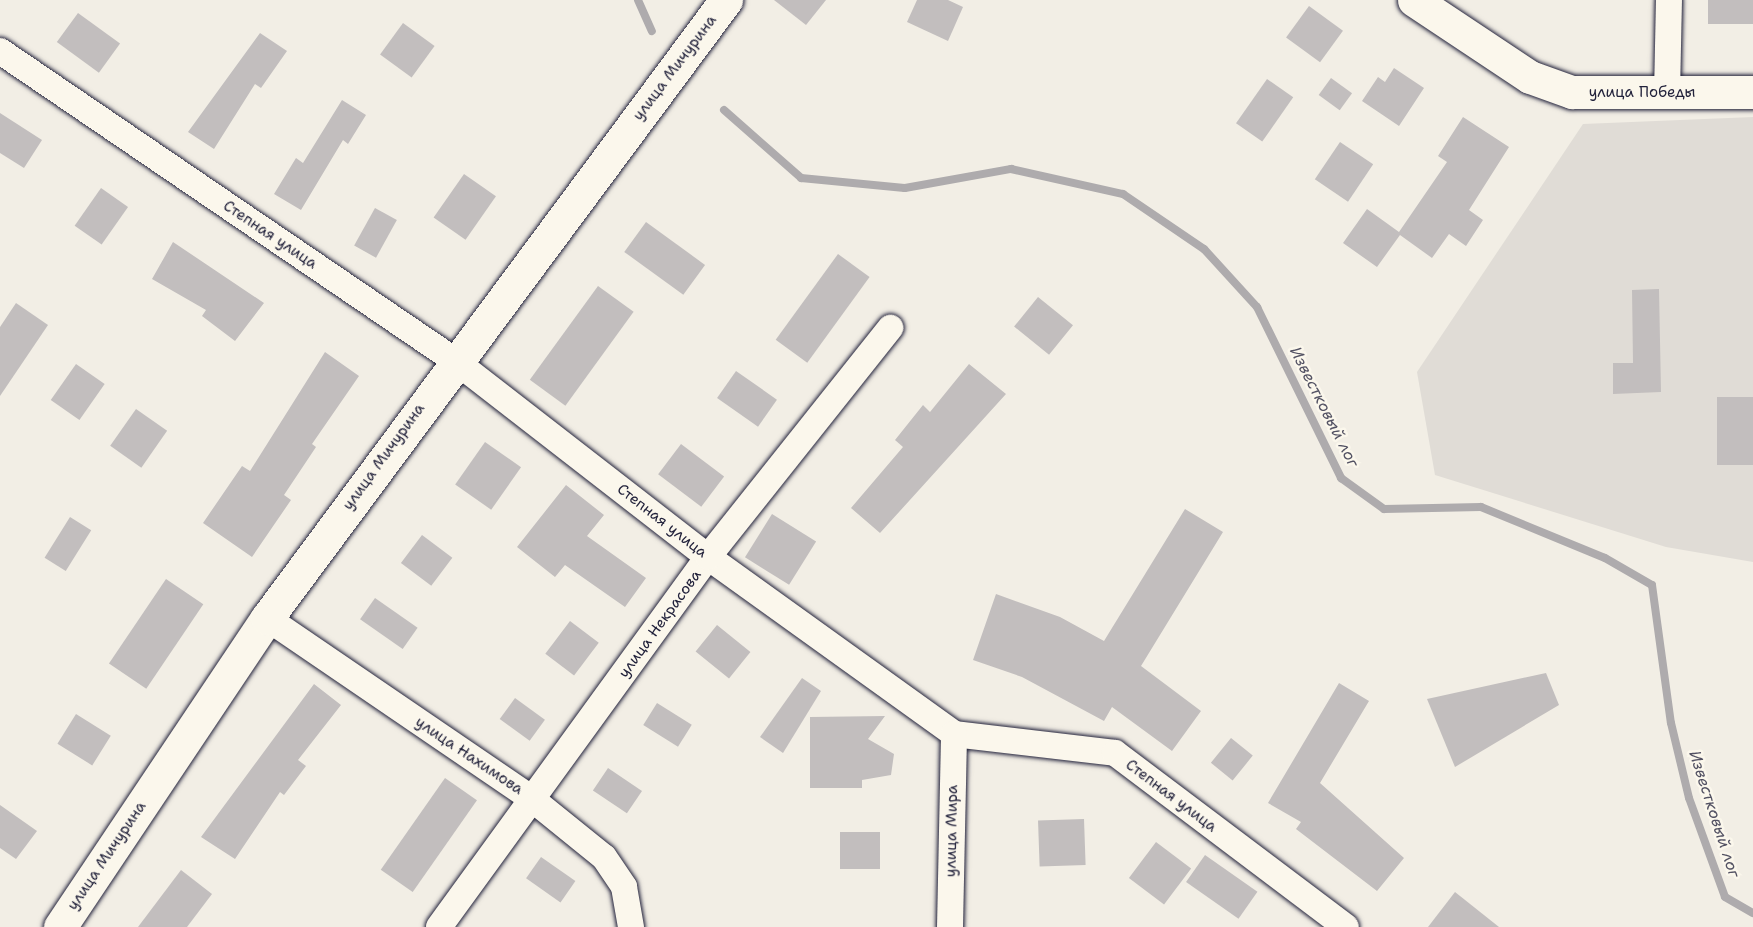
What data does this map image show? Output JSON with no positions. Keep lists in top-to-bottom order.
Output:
{
  "streets": {
    "street": [
      "улица Мичурина",
      "улица Победы",
      "Степная улица",
      "улица Некрасова",
      "улица Нахимова",
      "улица Мира"
    ]
  },
  "crossings": [
    ["улица Мичурина", "Степная улица"],
    ["улица Мичурина", "улица Нахимова"],
    ["Степная улица", "улица Некрасова"],
    ["Степная улица", "улица Мира"],
    ["улица Некрасова", "улица Нахимова"]
  ],
  "water": ["Известковый лог"]
}
